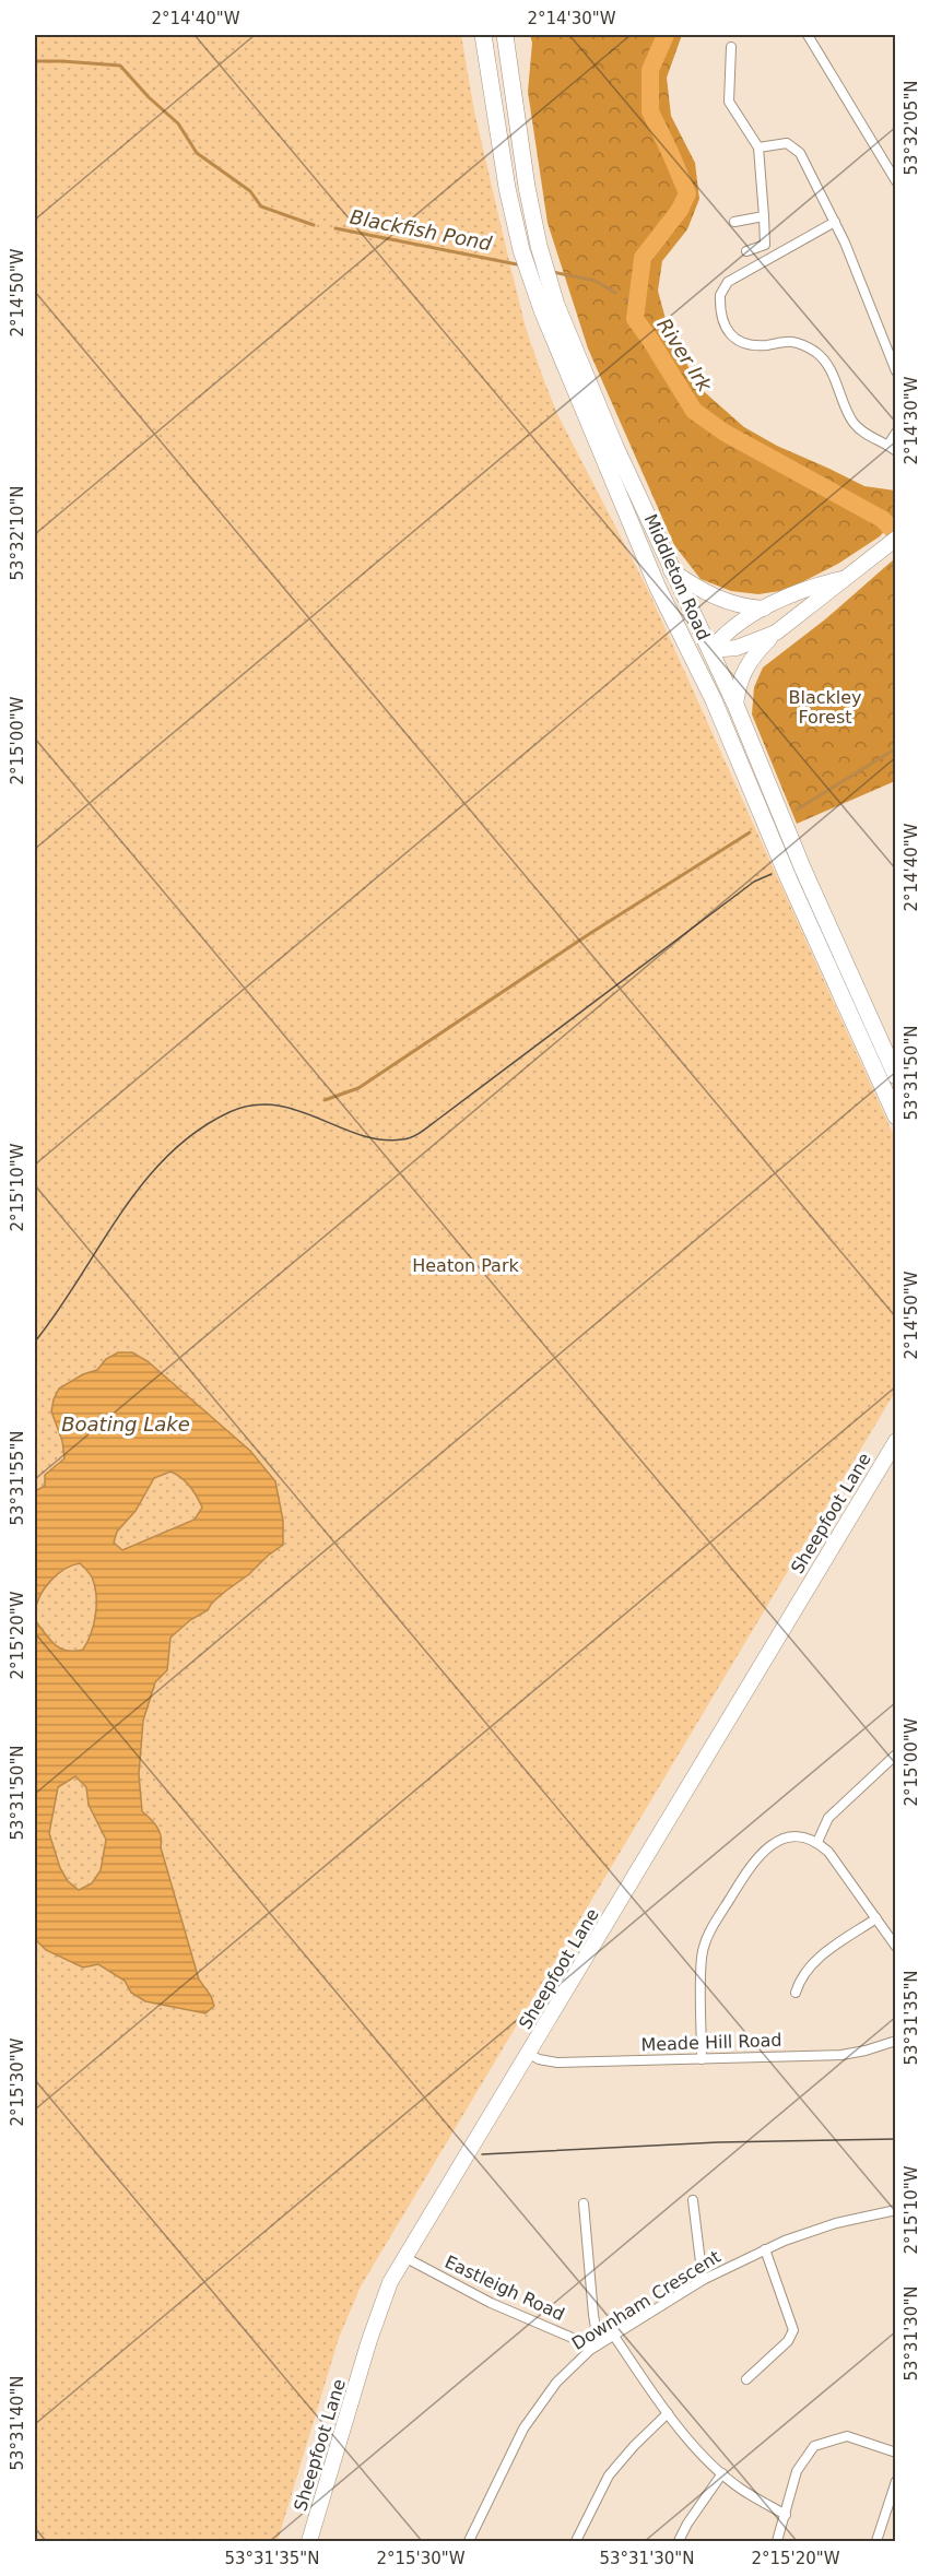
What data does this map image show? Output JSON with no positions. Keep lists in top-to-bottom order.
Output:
{
  "streets": {
    "highway": ["Middleton Road"],
    "main road": ["Sheepfoot Lane"],
    "street": ["Meade Hill Road", "Eastleigh Road", "Downham Crescent"]
  },
  "crossings": [
    ["Sheepfoot Lane", "Meade Hill Road"],
    ["Sheepfoot Lane", "Eastleigh Road"],
    ["Eastleigh Road", "Downham Crescent"]
  ],
  "water": ["Blackfish Pond", "River Irk", "Boating Lake"],
  "parks": ["Blackley Forest", "Heaton Park"],
  "coordinates": [
    "2°14'40\"W",
    "2°14'30\"W",
    "53°32'05\"N",
    "2°14'50\"W",
    "53°32'10\"N",
    "2°15'00\"W",
    "53°31'50\"N",
    "2°15'10\"W",
    "53°31'55\"N",
    "2°15'20\"W",
    "53°31'35\"N",
    "2°15'30\"W",
    "53°31'30\"N",
    "53°31'40\"N"
  ]
}
